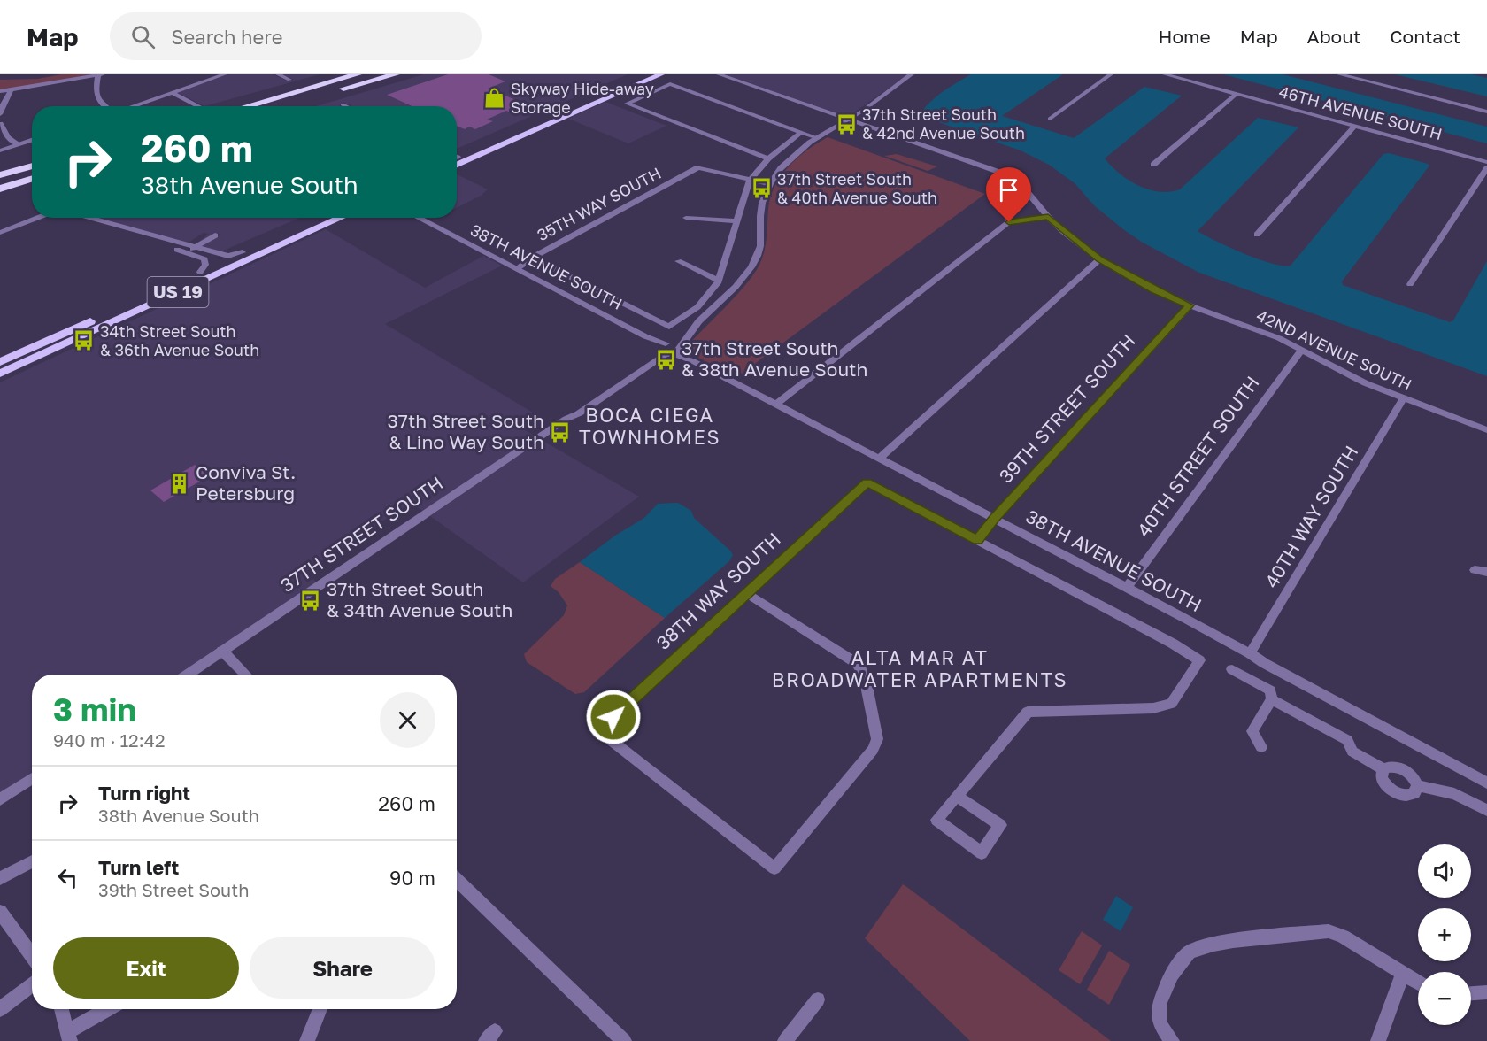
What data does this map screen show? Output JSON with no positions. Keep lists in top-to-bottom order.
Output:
{
  "streets": {
    "highway": ["US 19"],
    "street": [
      "46TH AVENUE SOUTH",
      "35TH WAY SOUTH",
      "38TH AVENUE SOUTH",
      "42ND AVENUE SOUTH",
      "39TH STREET SOUTH",
      "40TH STREET SOUTH",
      "40TH WAY SOUTH",
      "37TH STREET SOUTH",
      "38TH WAY SOUTH"
    ]
  },
  "crossings": [
    ["35TH WAY SOUTH", "38TH AVENUE SOUTH"],
    ["38TH AVENUE SOUTH", "39TH STREET SOUTH"],
    ["38TH AVENUE SOUTH", "40TH STREET SOUTH"],
    ["38TH AVENUE SOUTH", "40TH WAY SOUTH"],
    ["38TH AVENUE SOUTH", "37TH STREET SOUTH"],
    ["42ND AVENUE SOUTH", "39TH STREET SOUTH"],
    ["42ND AVENUE SOUTH", "40TH STREET SOUTH"],
    ["42ND AVENUE SOUTH", "40TH WAY SOUTH"],
    ["42ND AVENUE SOUTH", "37TH STREET SOUTH"],
    ["39TH STREET SOUTH", "38TH WAY SOUTH"]
  ],
  "districts": ["BOCA CIEGA TOWNHOMES", "ALTA MAR AT BROADWATER APARTMENTS"],
  "places": {
    "shop": ["Skyway Hide-away Storage"],
    "bus stop": [
      "37th Street South & 42nd Avenue South",
      "37th Street South & 40th Avenue South",
      "34th Street South & 36th Avenue South",
      "37th Street South & 38th Avenue South",
      "37th Street South & Lino Way South",
      "37th Street South & 34th Avenue South"
    ],
    "building": ["Conviva St. Petersburg"]
  },
  "page": {
    "header": "Map",
    "search": "Search here",
    "nav": [
      "Home",
      "Map",
      "About",
      "Contact"
    ],
    "turn": ["260 m", "38th Avenue South"],
    "heading": ["3 min", "940 m · 12:42"],
    "list": [
      {
        "name": "Turn right",
        "note": "38th Avenue South",
        "value": "260 m"
      },
      {
        "name": "Turn left",
        "note": "39th Street South",
        "value": "90 m"
      }
    ],
    "map_buttons": ["+", "−"],
    "buttons": ["Exit", "Share"]
  }
}
